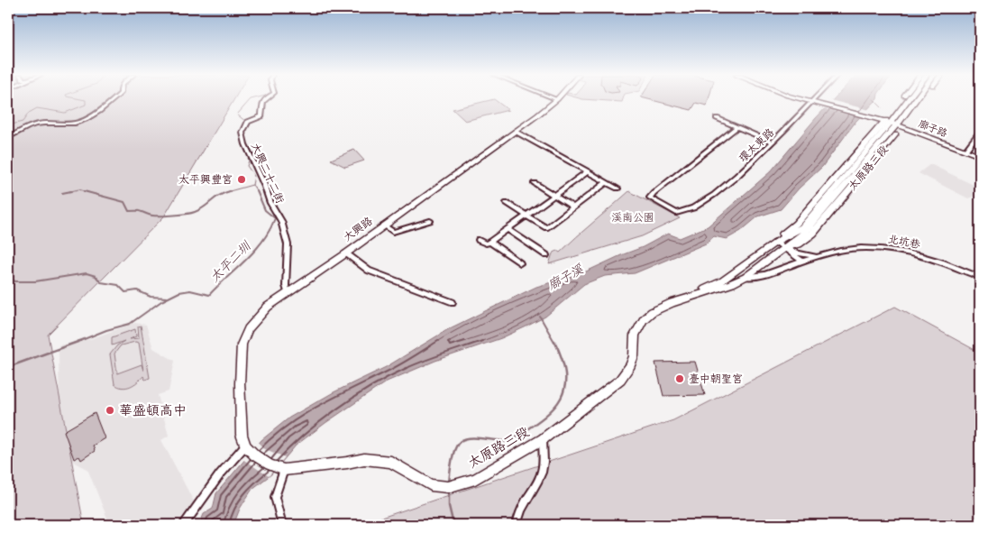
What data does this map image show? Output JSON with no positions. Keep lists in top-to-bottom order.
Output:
{
  "streets": {
    "main road": ["廍子路", "太原路三段", "大興路"],
    "street": ["環太東路", "大興二十二街", "北坑巷"]
  },
  "crossings": [
    ["廍子路", "環太東路"],
    ["廍子路", "太原路三段"],
    ["大興二十二街", "大興路"]
  ],
  "water": ["太平二圳", "廍子溪"],
  "parks": ["溪南公園"],
  "places": ["太平興豐宮", "臺中朝聖宮", "華盛頓高中"]
}
